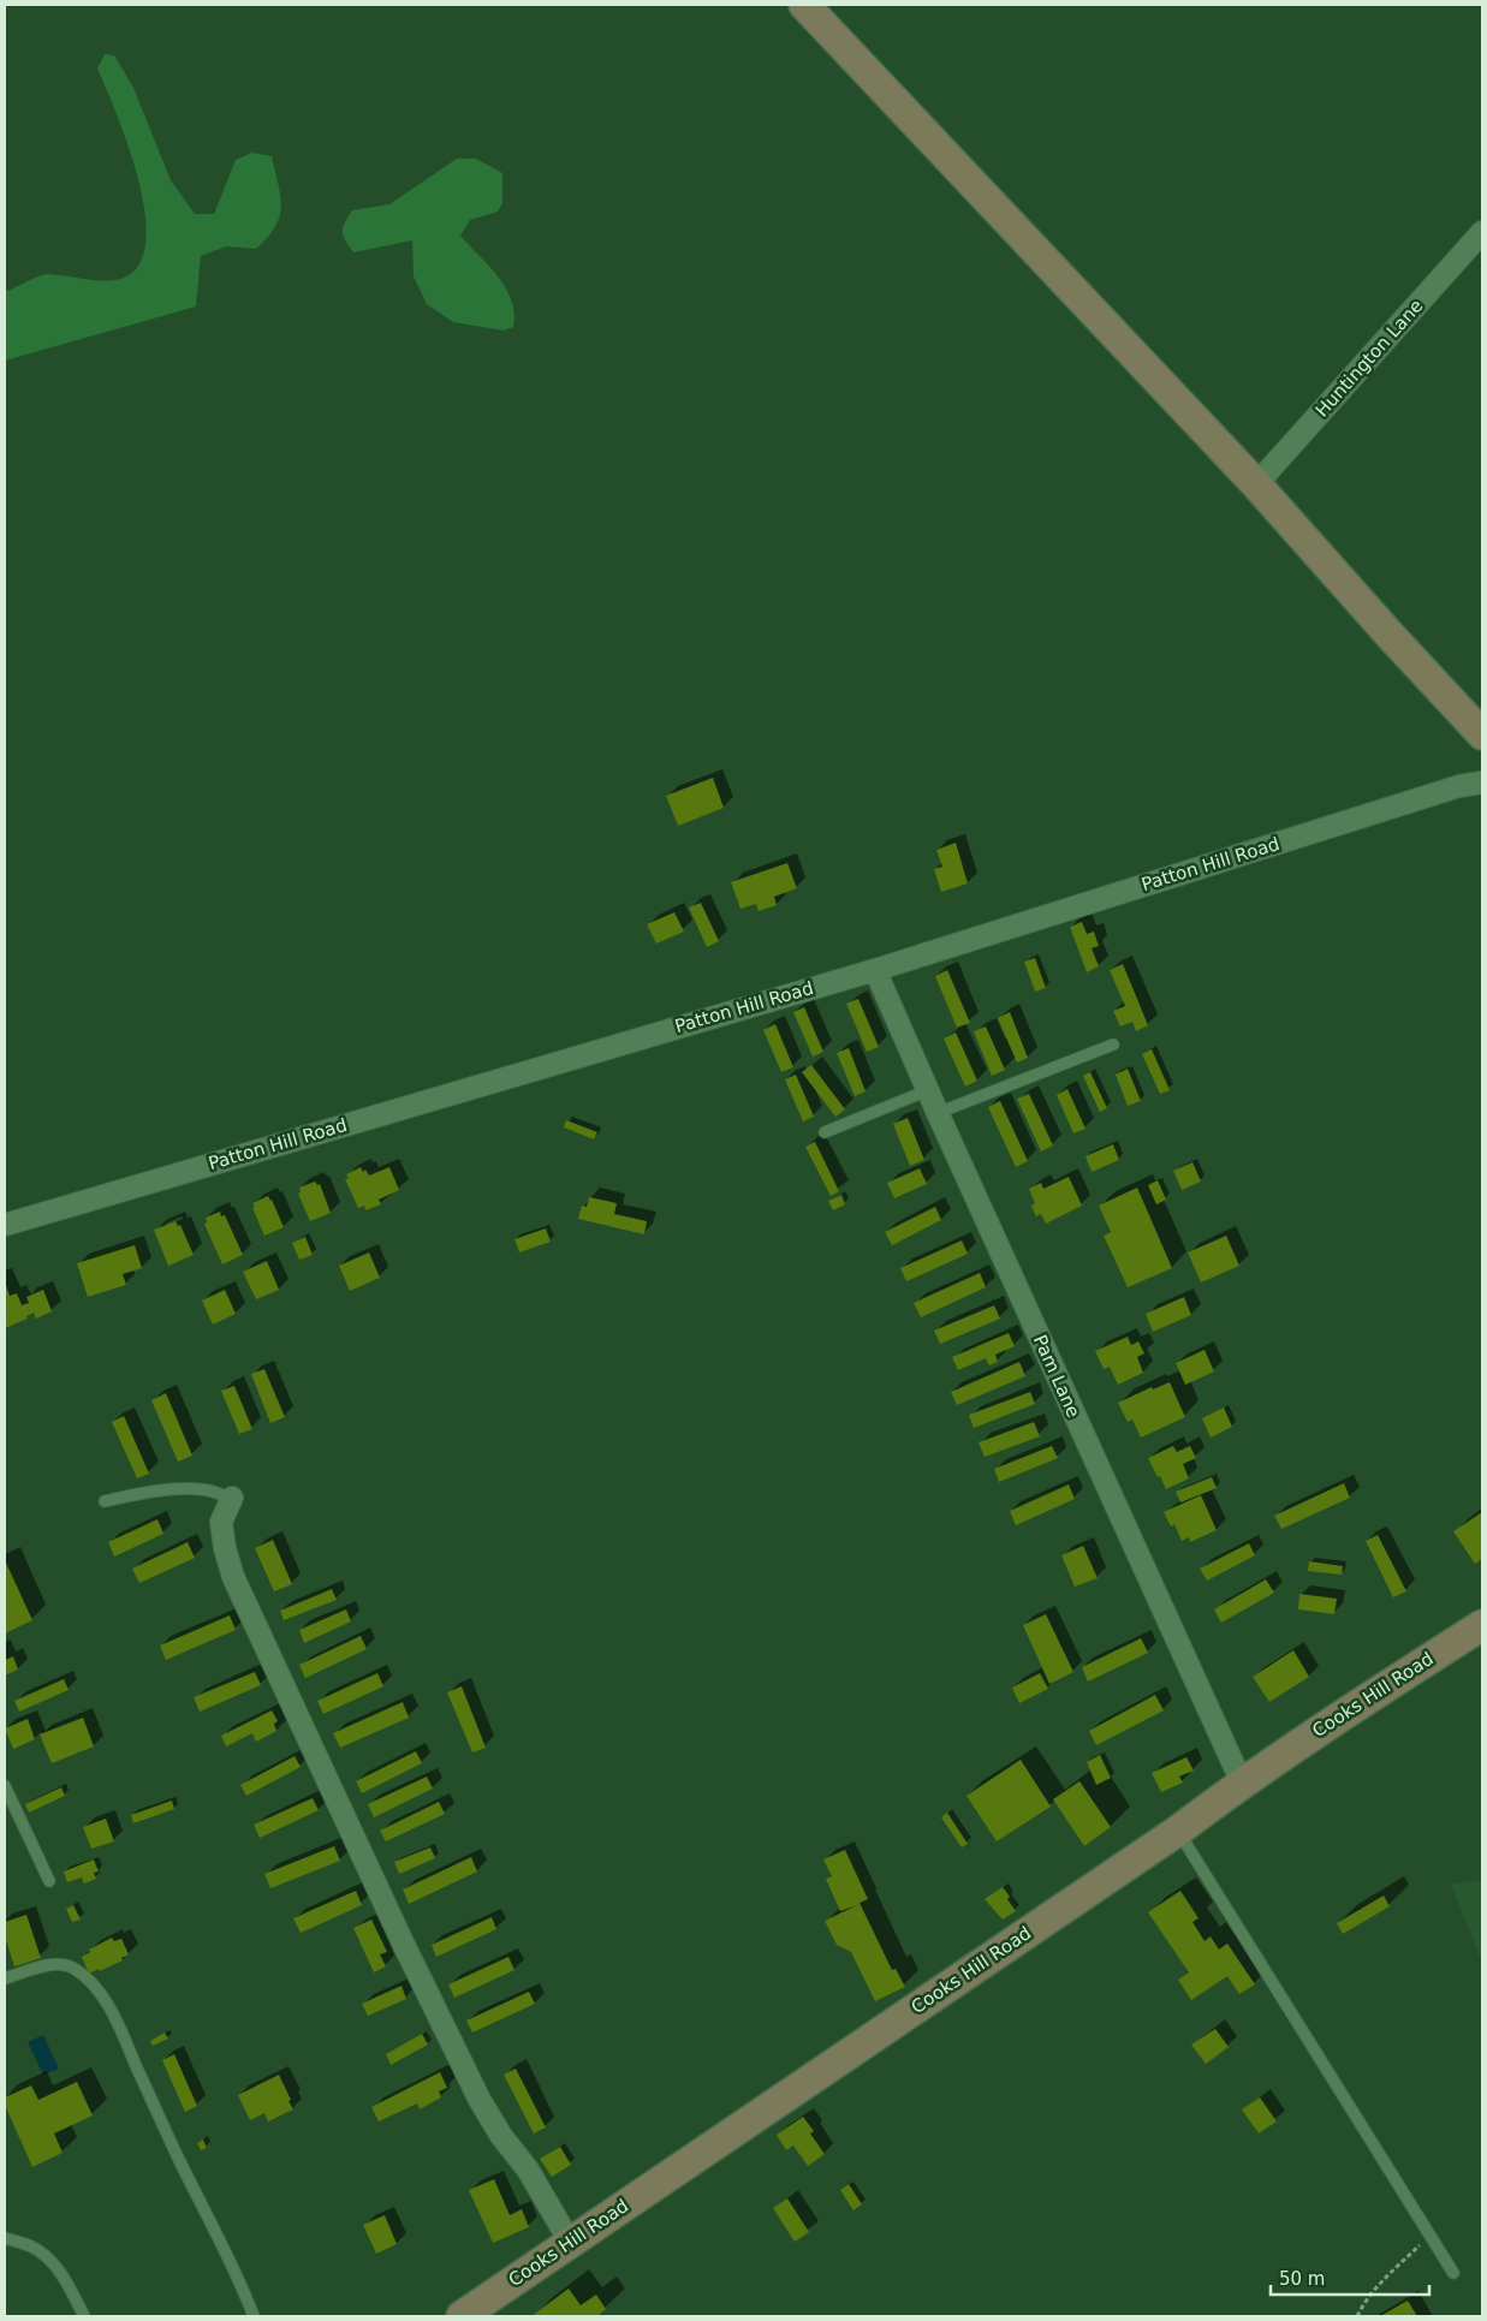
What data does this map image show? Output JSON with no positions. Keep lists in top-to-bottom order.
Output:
{
  "streets": {
    "street": [
      "Huntington Lane",
      "Patton Hill Road",
      "Pam Lane",
      "Cooks Hill Road"
    ]
  },
  "crossings": [
    ["Patton Hill Road", "Pam Lane"],
    ["Pam Lane", "Cooks Hill Road"]
  ],
  "scale_bar": "50 m"
}
